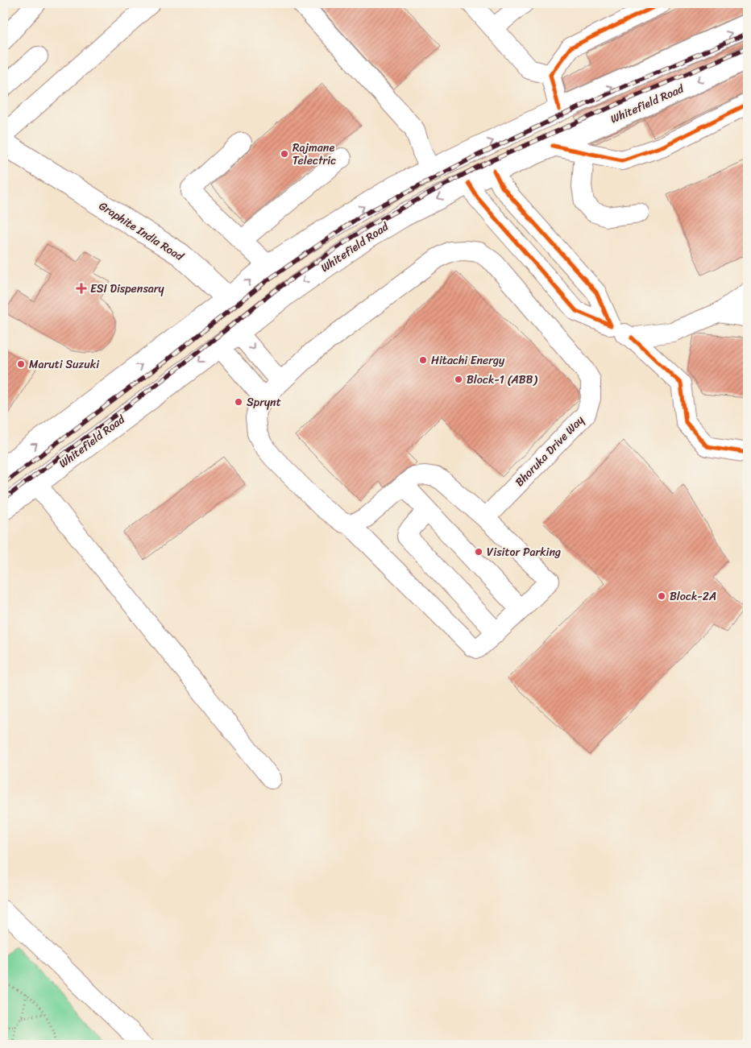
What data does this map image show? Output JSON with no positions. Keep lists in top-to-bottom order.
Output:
{
  "streets": {
    "main road": ["Whitefield Road", "Graphite India Road"],
    "street": ["Bhoruka Drive Way"]
  },
  "places": {
    "other": [
      "Rajmane Telectric",
      "Hitachi Energy",
      "Maruti Suzuki",
      "Block-1 (ABB)",
      "Sprynt",
      "Visitor Parking",
      "Block-2A"
    ],
    "health": ["ESI Dispensary"]
  }
}
